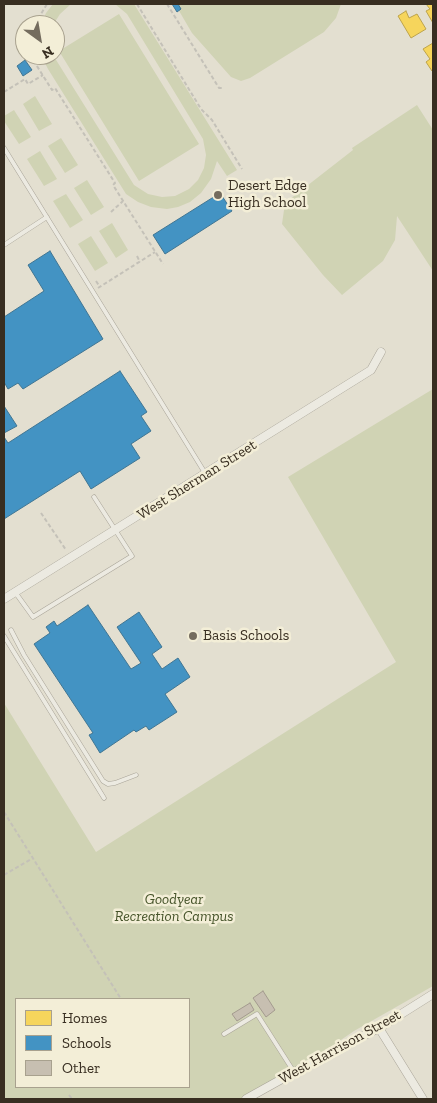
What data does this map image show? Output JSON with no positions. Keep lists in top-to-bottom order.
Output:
{
  "streets": {
    "street": ["West Sherman Street", "West Harrison Street"]
  },
  "parks": ["Goodyear Recreation Campus"],
  "places": ["Desert Edge High School", "Basis Schools"],
  "legend": ["Homes", "Schools", "Other"],
  "north": "bottom right"
}
